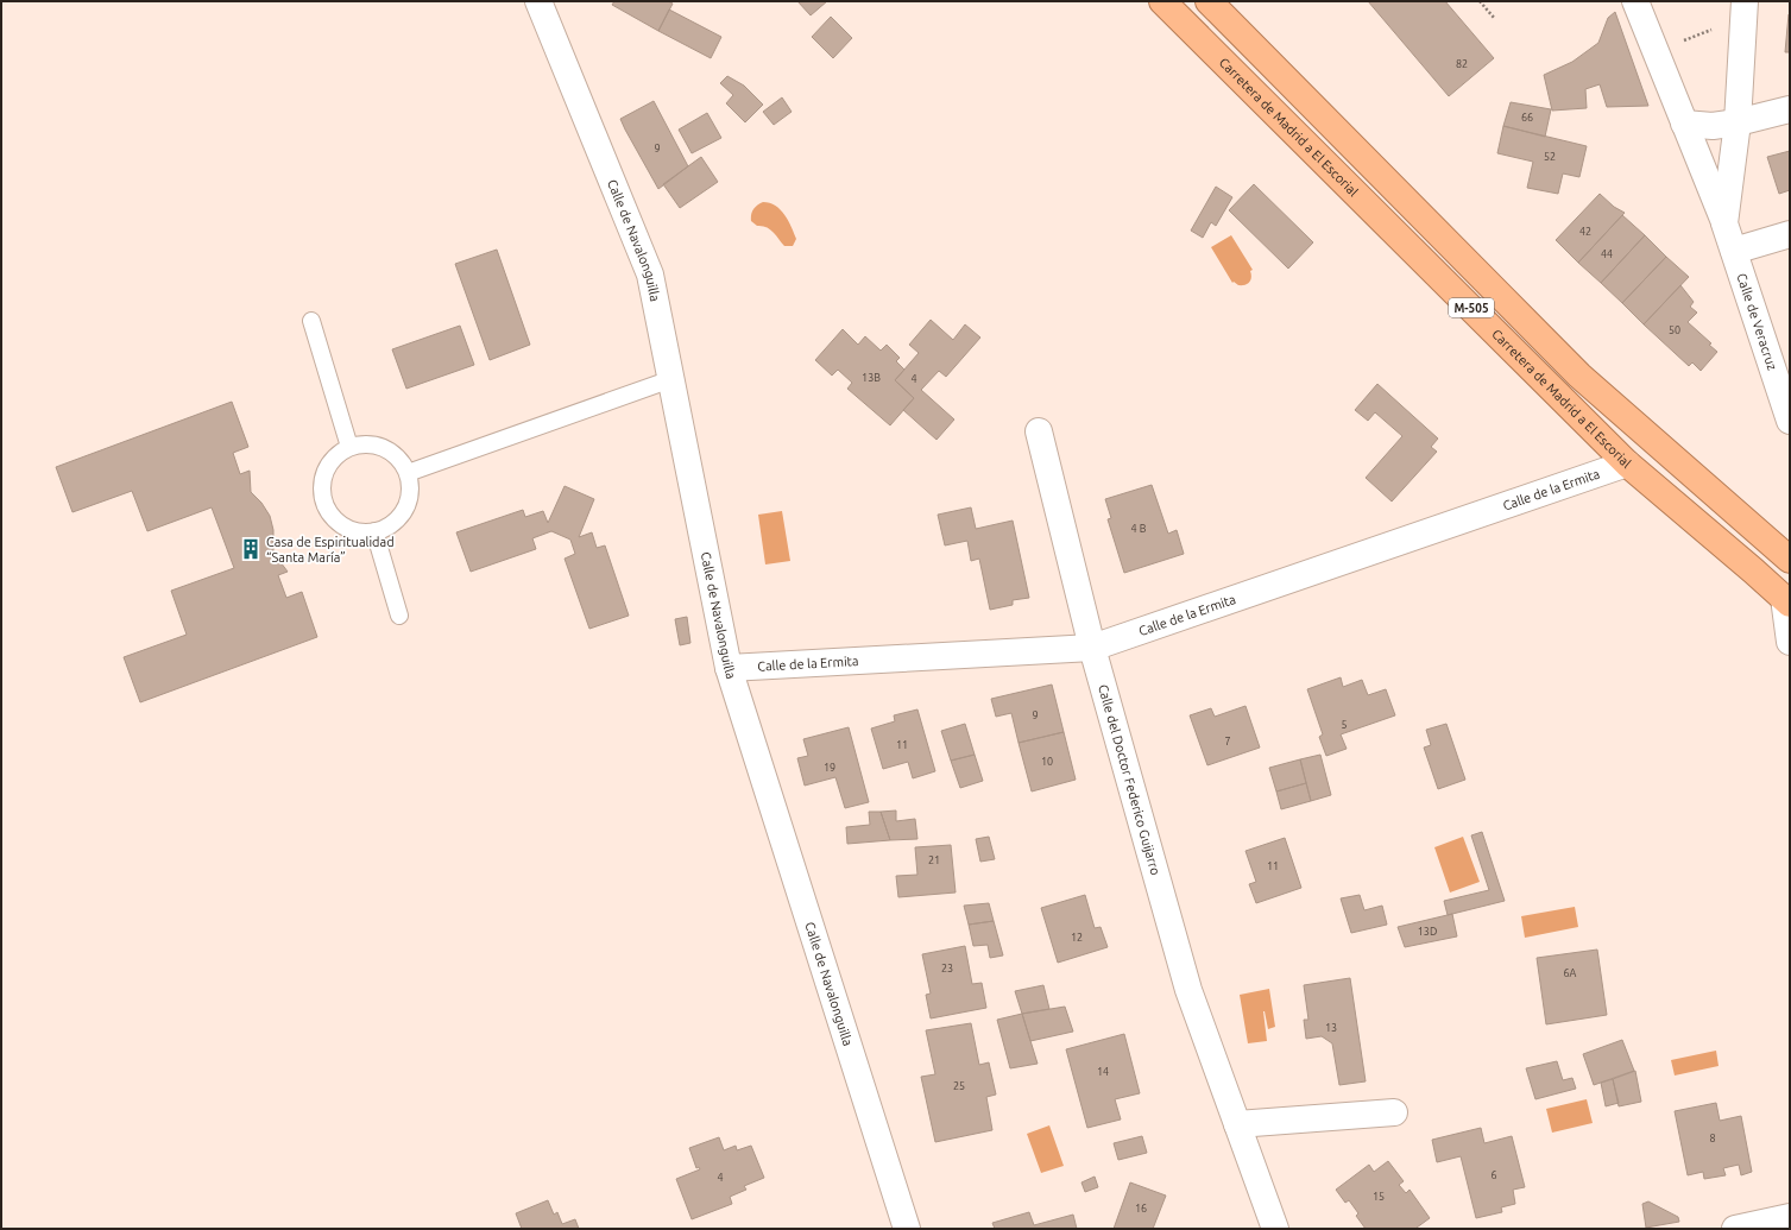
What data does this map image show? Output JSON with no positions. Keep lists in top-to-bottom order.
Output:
{
  "streets": {
    "highway": ["Carretera de Madrid a El Escorial", "M-505"],
    "street": [
      "Calle de Navalonguilla",
      "Calle de Veracruz",
      "Calle de la Ermita",
      "Calle del Doctor Federico Guijarro"
    ]
  },
  "crossings": [
    ["Carretera de Madrid a El Escorial", "Calle de la Ermita"],
    ["Calle de Navalonguilla", "Calle de la Ermita"],
    ["Calle de la Ermita", "Calle del Doctor Federico Guijarro"]
  ],
  "places": {
    "building": ["Casa de Espiritualidad “Santa María”"]
  },
  "house_numbers": [
    "82",
    "66",
    "9",
    "52",
    "42",
    "44",
    "50",
    "13B",
    "4",
    "4 B",
    "9",
    "5",
    "7",
    "11",
    "10",
    "19",
    "21",
    "11",
    "13D",
    "12",
    "23",
    "6A",
    "13",
    "14",
    "25",
    "8",
    "6",
    "4",
    "15",
    "16"
  ]
}
